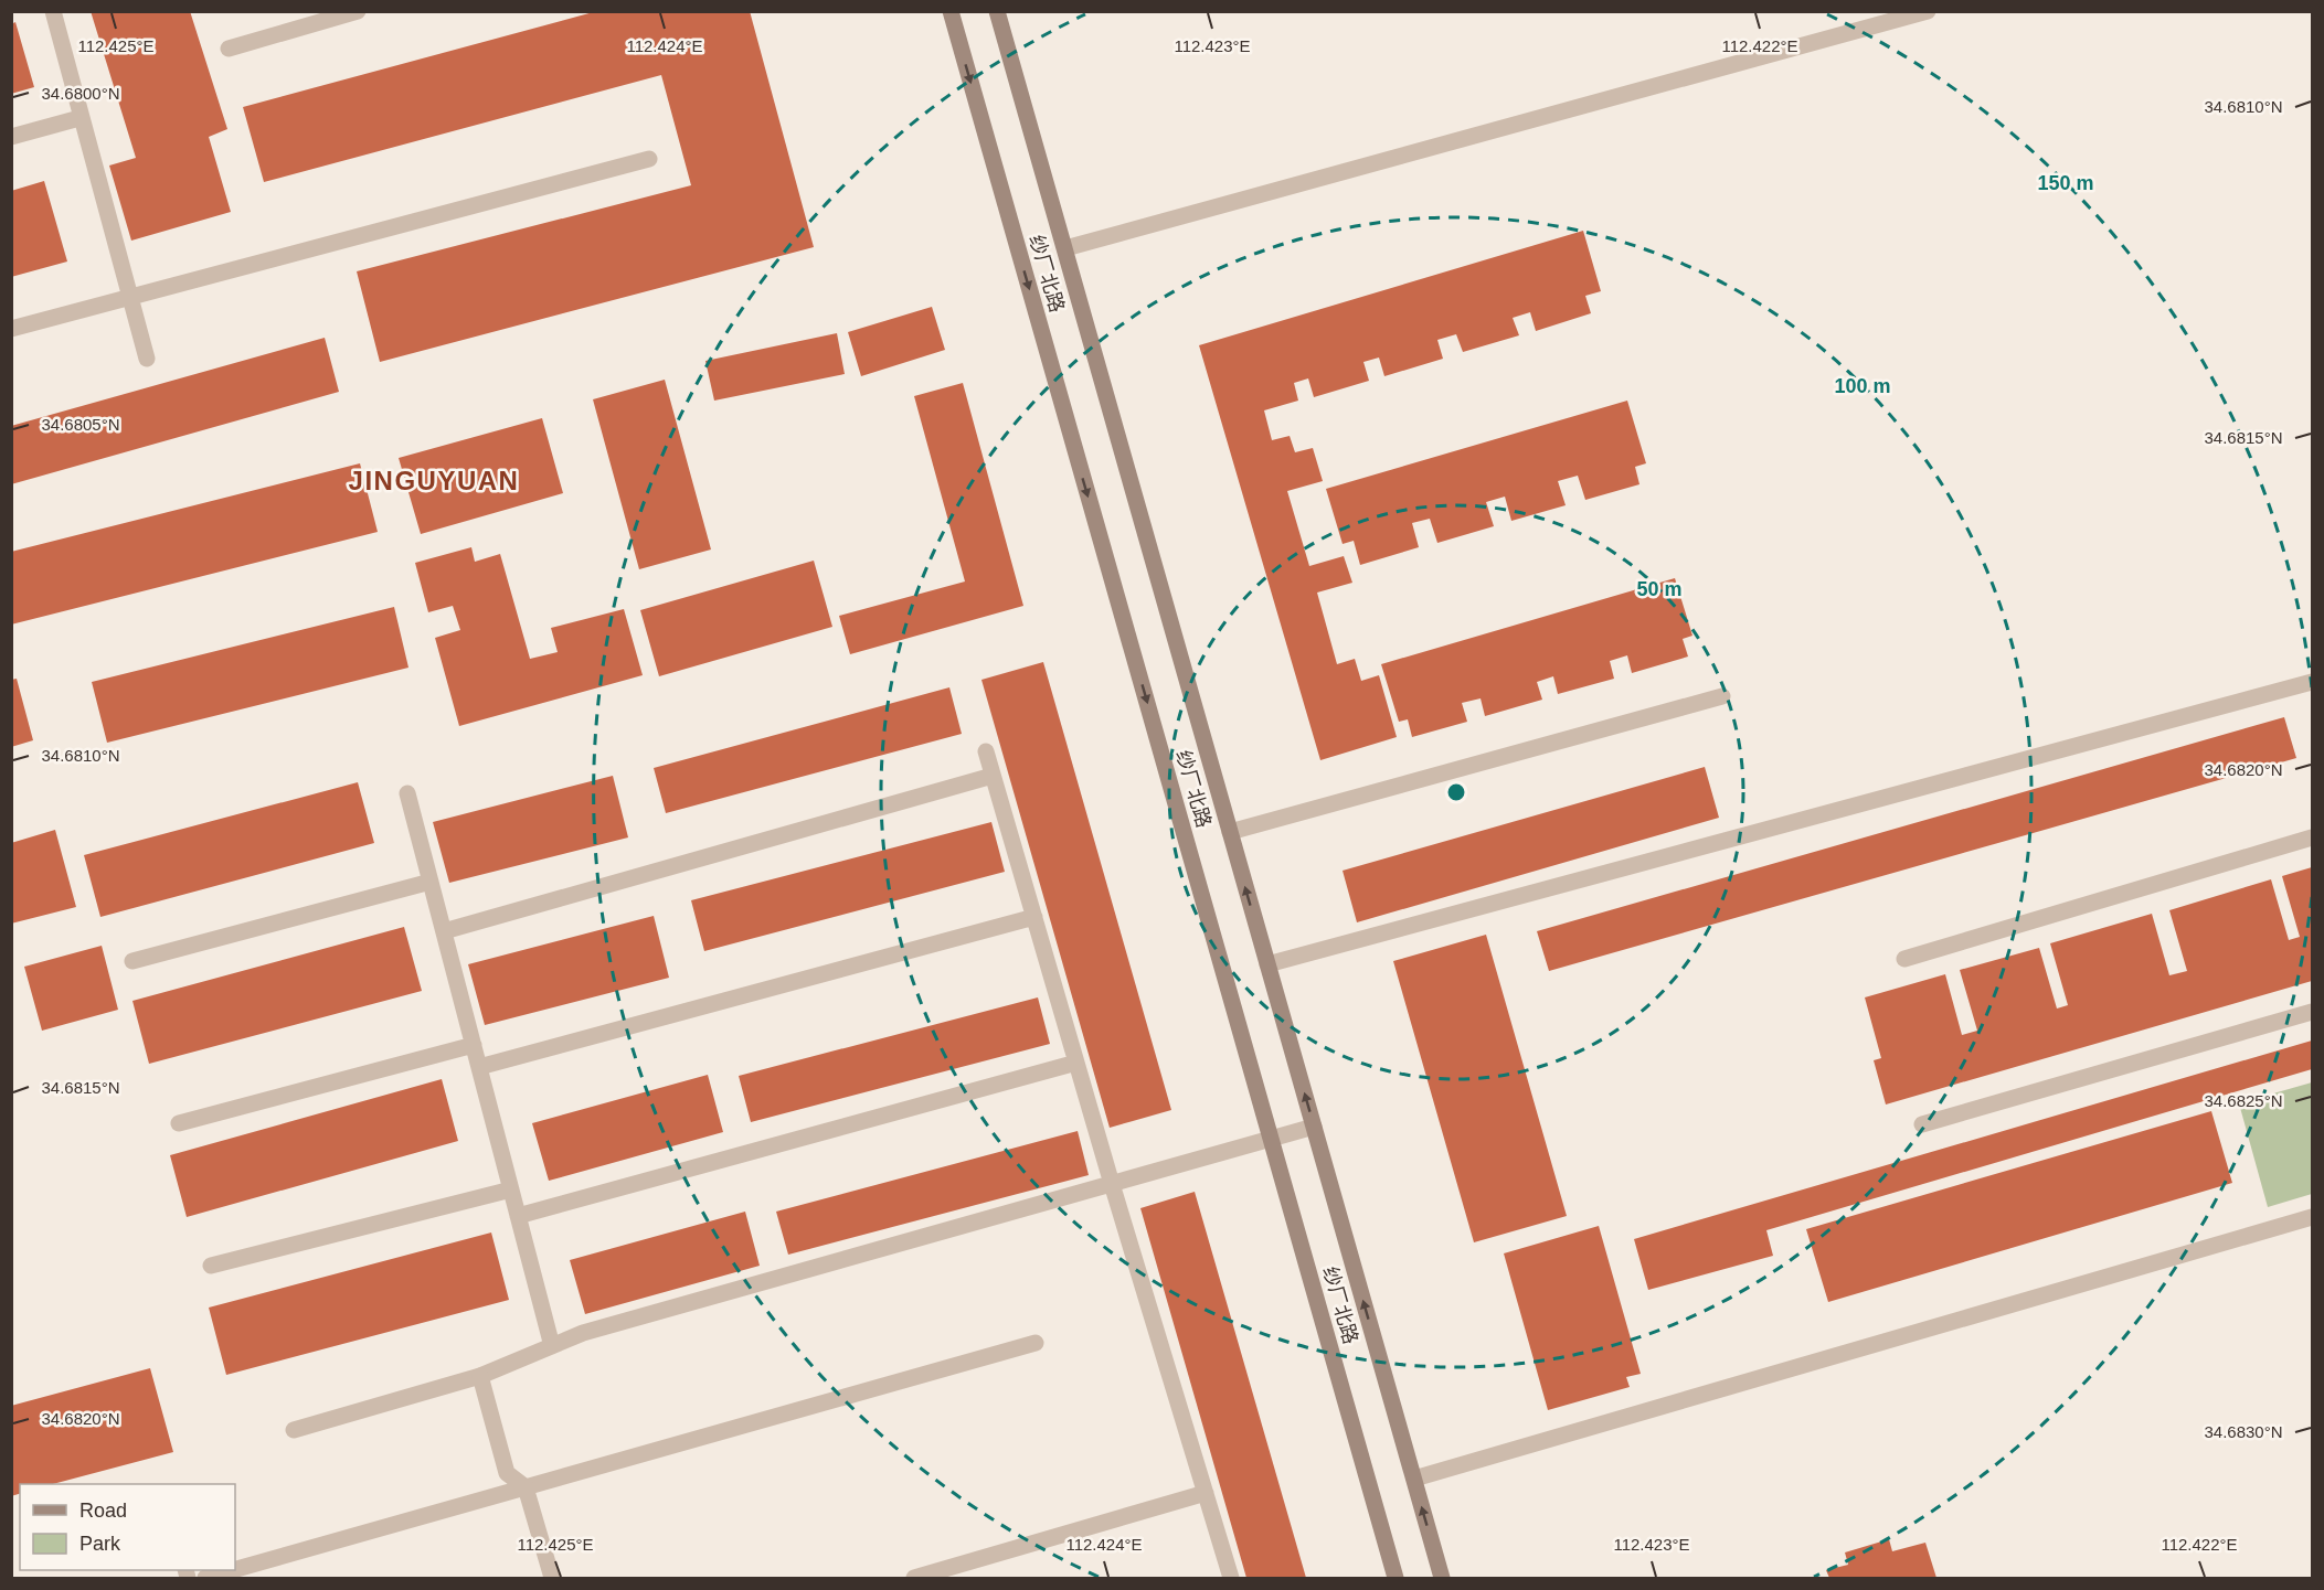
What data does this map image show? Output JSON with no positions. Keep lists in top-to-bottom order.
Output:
{
  "streets": {
    "main road": ["纱厂北路"]
  },
  "districts": ["JINGUYUAN"],
  "legend": ["Road", "Park"],
  "coordinates": [
    "112.425°E",
    "112.424°E",
    "112.423°E",
    "112.422°E",
    "34.6800°N",
    "34.6810°N",
    "34.6805°N",
    "34.6815°N",
    "34.6820°N",
    "34.6825°N",
    "34.6830°N"
  ],
  "rings": ["150 m", "100 m", "50 m"]
}
